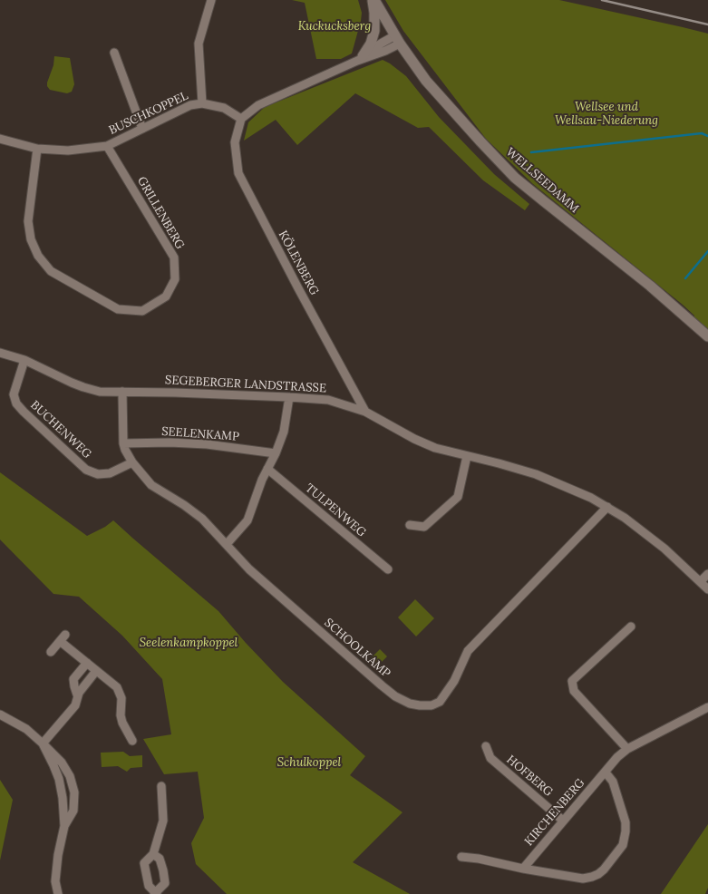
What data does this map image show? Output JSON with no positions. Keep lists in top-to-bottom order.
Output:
{
  "streets": {
    "main road": ["WELLSEEDAMM"],
    "street": [
      "BUSCHKOPPEL",
      "GRILLENBERG",
      "KÖLENBERG",
      "SEGEBERGER LANDSTRASSE",
      "BUCHENWEG",
      "SEELENKAMP",
      "TULPENWEG",
      "SCHOOLKAMP",
      "HOFBERG",
      "KIRCHENBERG"
    ]
  },
  "crossings": [
    ["BUSCHKOPPEL", "GRILLENBERG"],
    ["BUSCHKOPPEL", "KÖLENBERG"],
    ["KÖLENBERG", "SEGEBERGER LANDSTRASSE"],
    ["SEGEBERGER LANDSTRASSE", "BUCHENWEG"],
    ["SEGEBERGER LANDSTRASSE", "SCHOOLKAMP"],
    ["BUCHENWEG", "SCHOOLKAMP"],
    ["SEELENKAMP", "SCHOOLKAMP"],
    ["HOFBERG", "KIRCHENBERG"]
  ],
  "parks": [
    "Kuckucksberg",
    "Wellsee und Wellsau-Niederung",
    "Seelenkampkoppel",
    "Schulkoppel"
  ]
}
